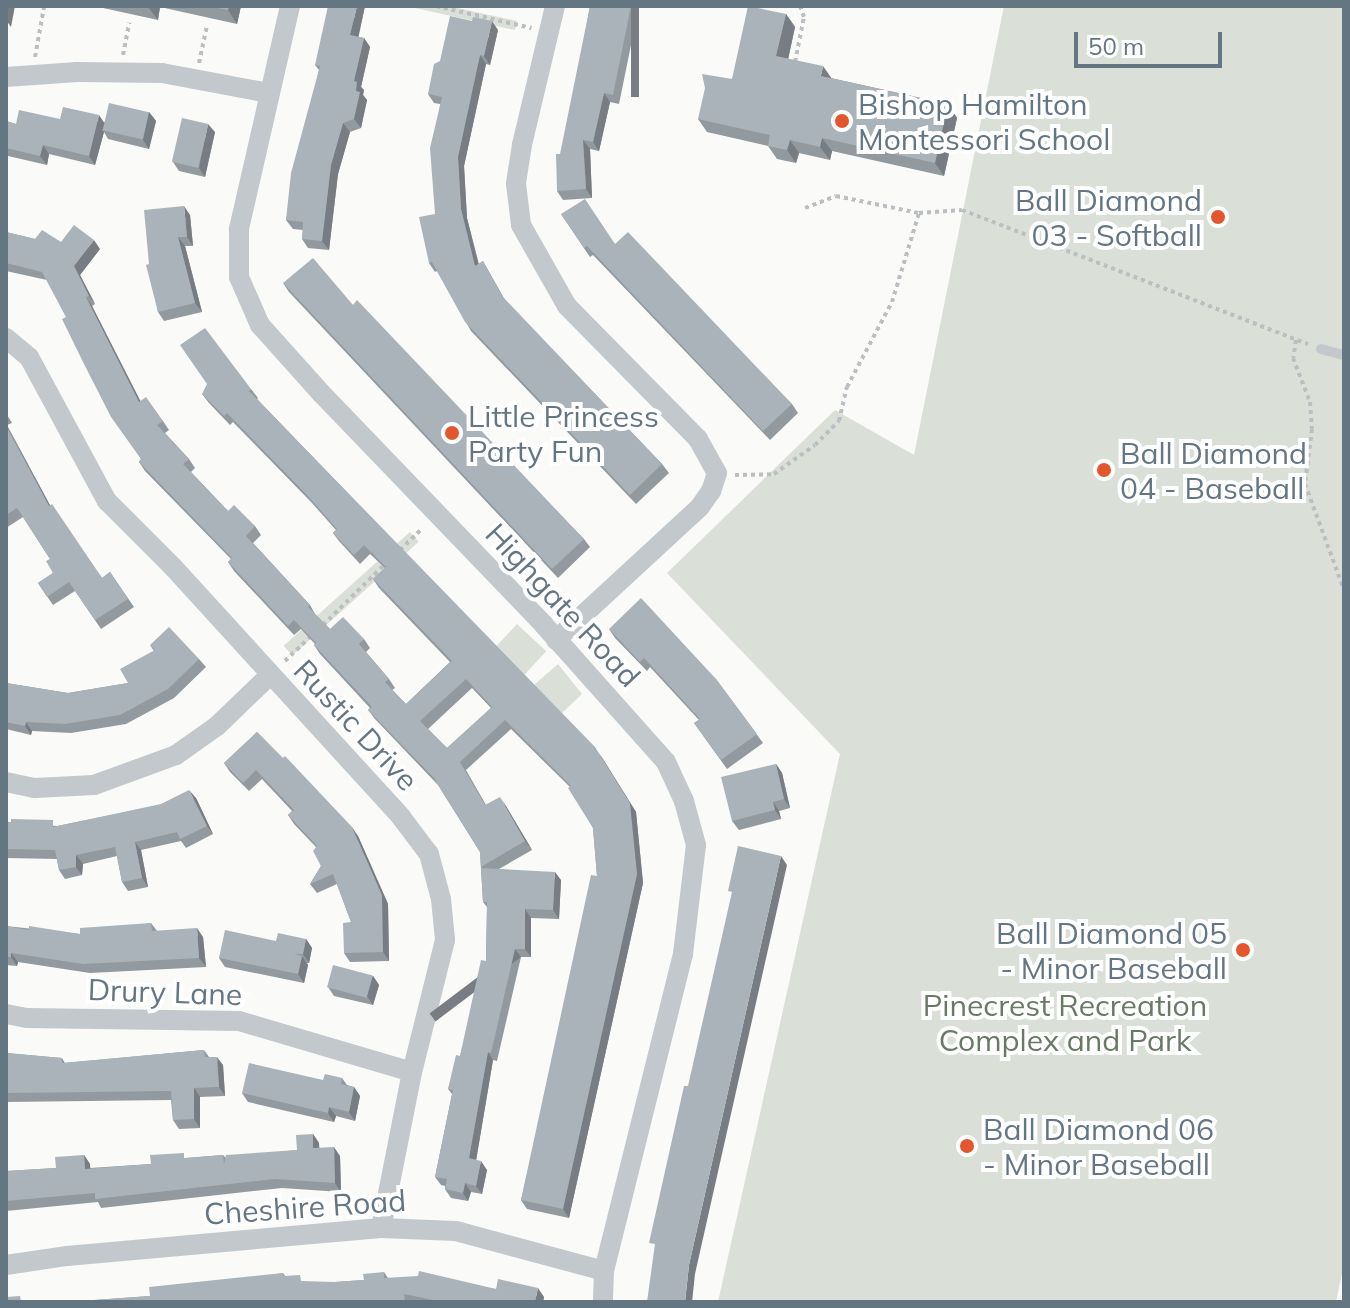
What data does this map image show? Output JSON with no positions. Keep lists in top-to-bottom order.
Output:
{
  "streets": {
    "street": [
      "Highgate Road",
      "Rustic Drive",
      "Drury Lane",
      "Cheshire Road"
    ]
  },
  "crossings": [
    ["Highgate Road", "Cheshire Road"],
    ["Rustic Drive", "Drury Lane"],
    ["Rustic Drive", "Cheshire Road"]
  ],
  "parks": ["Pinecrest Recreation Complex and Park"],
  "places": [
    "Bishop Hamilton Montessori School",
    "Ball Diamond 03 - Softball",
    "Little Princess Party Fun",
    "Ball Diamond 04 - Baseball",
    "Ball Diamond 05 - Minor Baseball",
    "Ball Diamond 06 - Minor Baseball"
  ],
  "scale_bar": "50 m"
}
